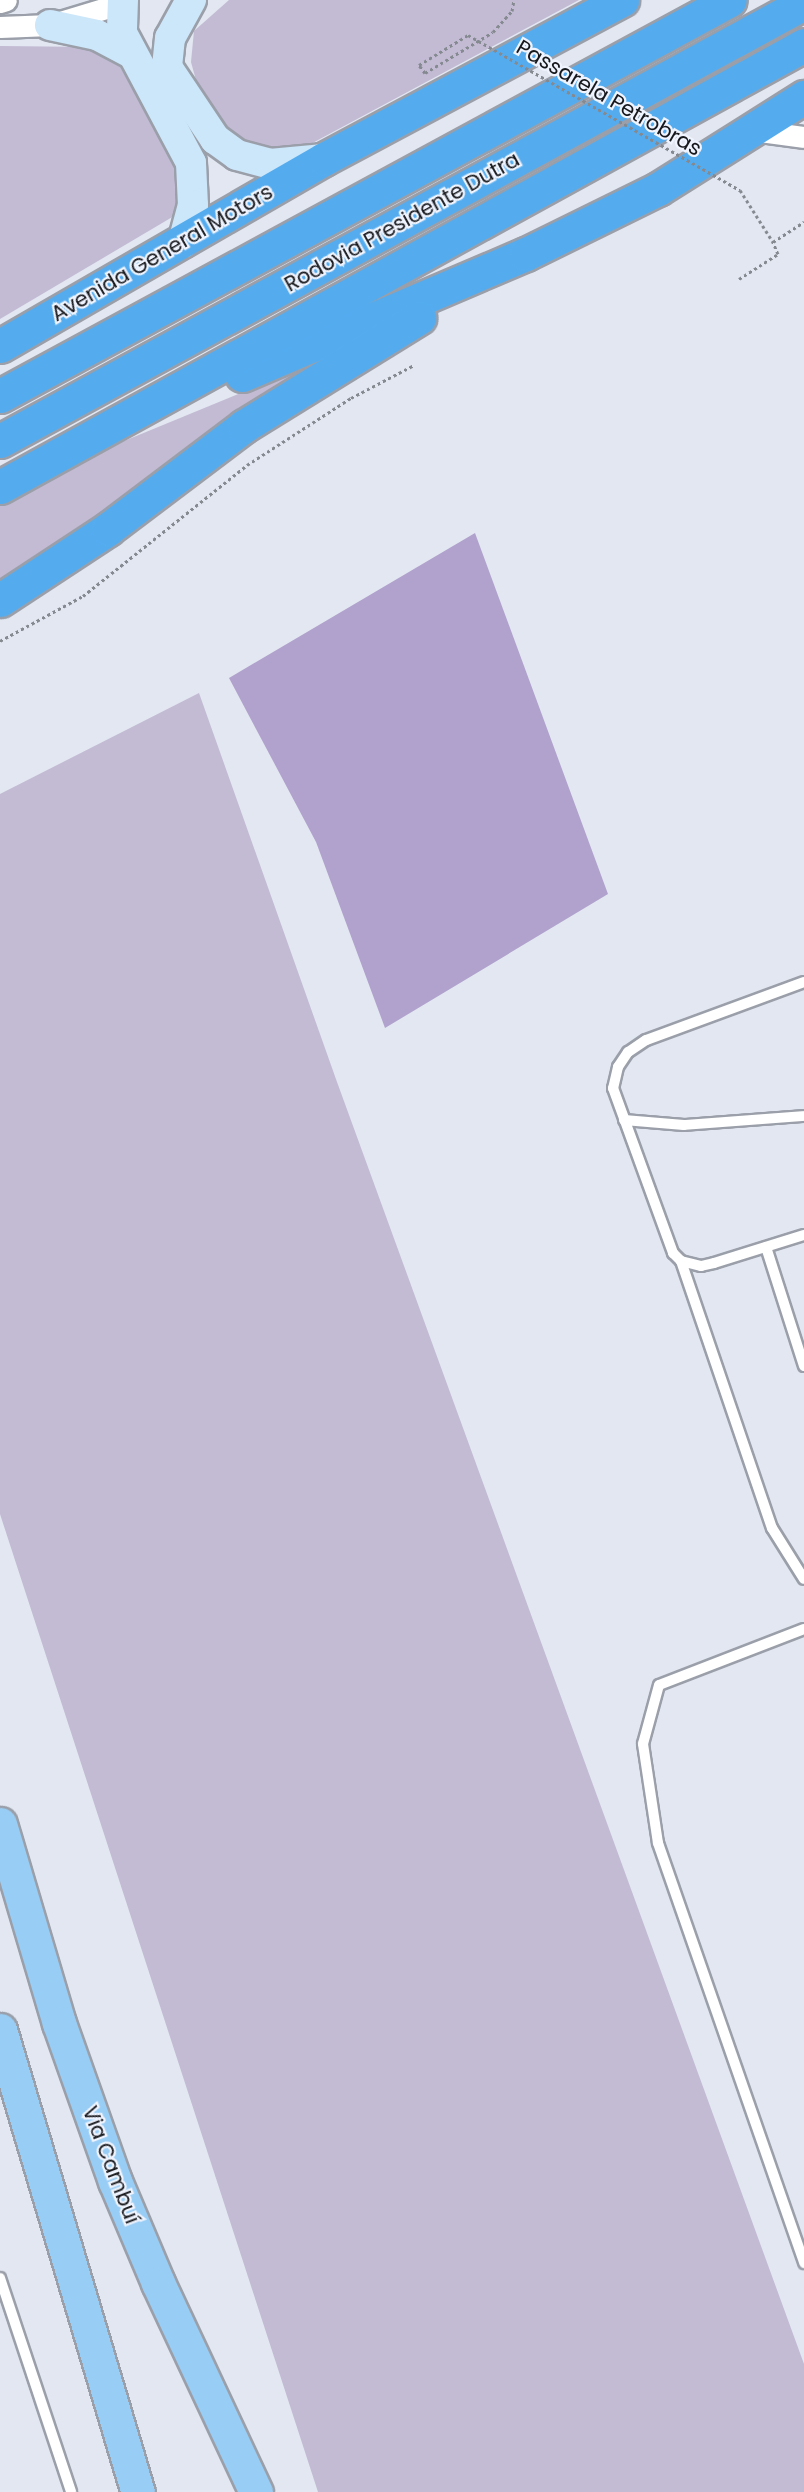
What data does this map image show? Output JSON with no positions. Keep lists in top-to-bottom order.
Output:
{
  "streets": {
    "highway": ["Rodovia Presidente Dutra", "Avenida General Motors"],
    "main road": ["Via Cambuí"],
    "path": ["Passarela Petrobras"]
  }
}
